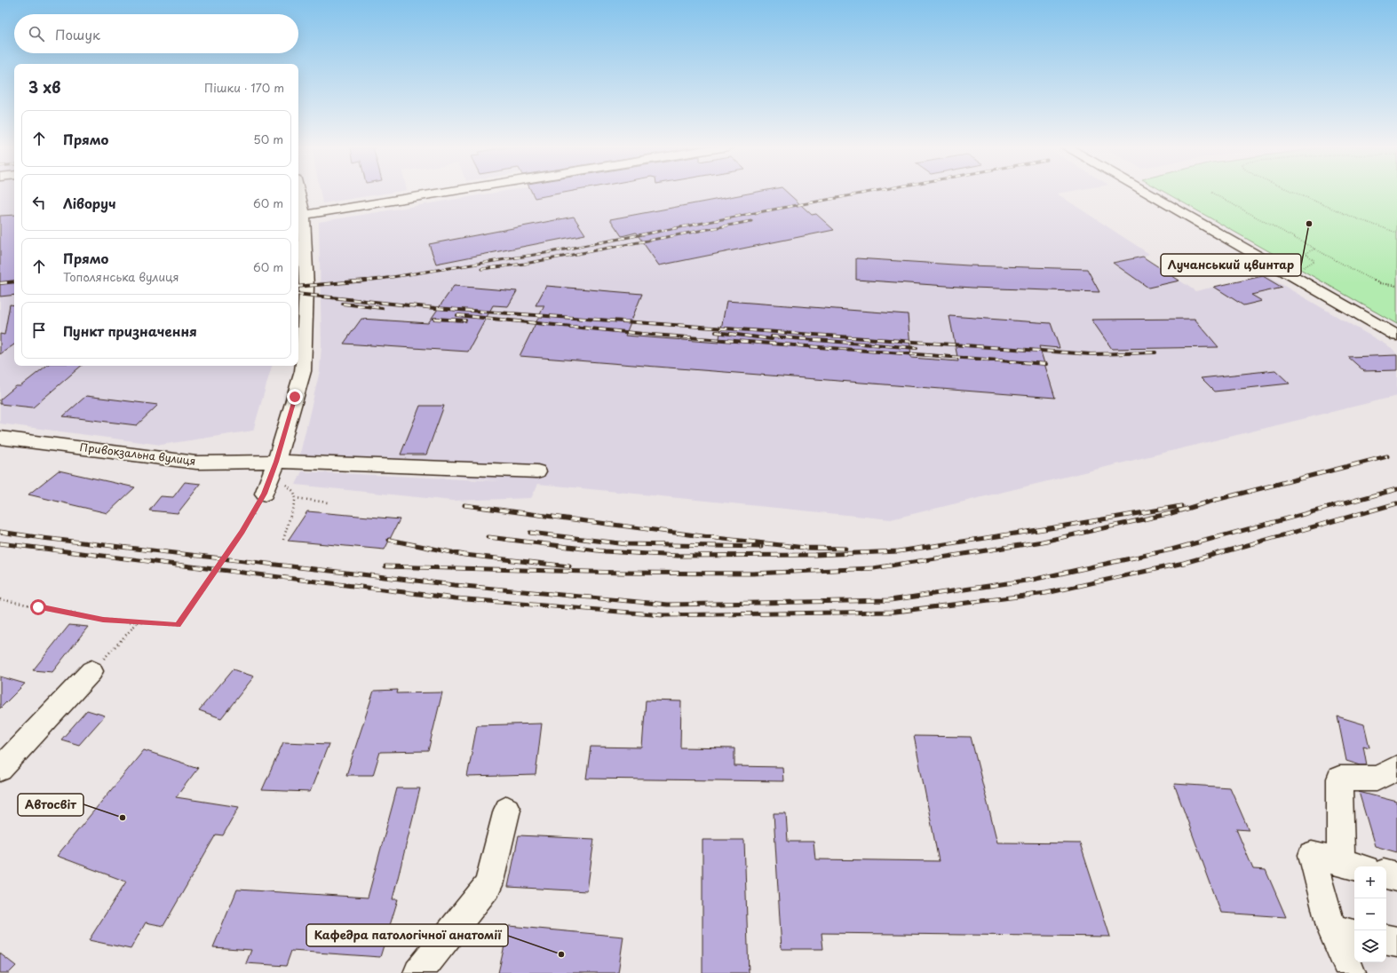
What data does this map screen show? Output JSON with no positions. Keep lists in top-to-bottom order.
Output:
{
  "streets": {
    "street": ["Привокзальна вулиця"]
  },
  "places": ["Лучанський цвинтар", "Автосвіт", "Кафедра патологічної анатомії"],
  "page": {
    "search": "Пошук",
    "heading": ["3 хв", "Пішки · 170 m"],
    "list": [
      ["Прямо", "50 m"],
      ["Ліворуч", "60 m"],
      ["Прямо", "Тополянська вулиця", "60 m"],
      "Пункт призначення"
    ],
    "map_buttons": ["+", "−"]
  }
}
